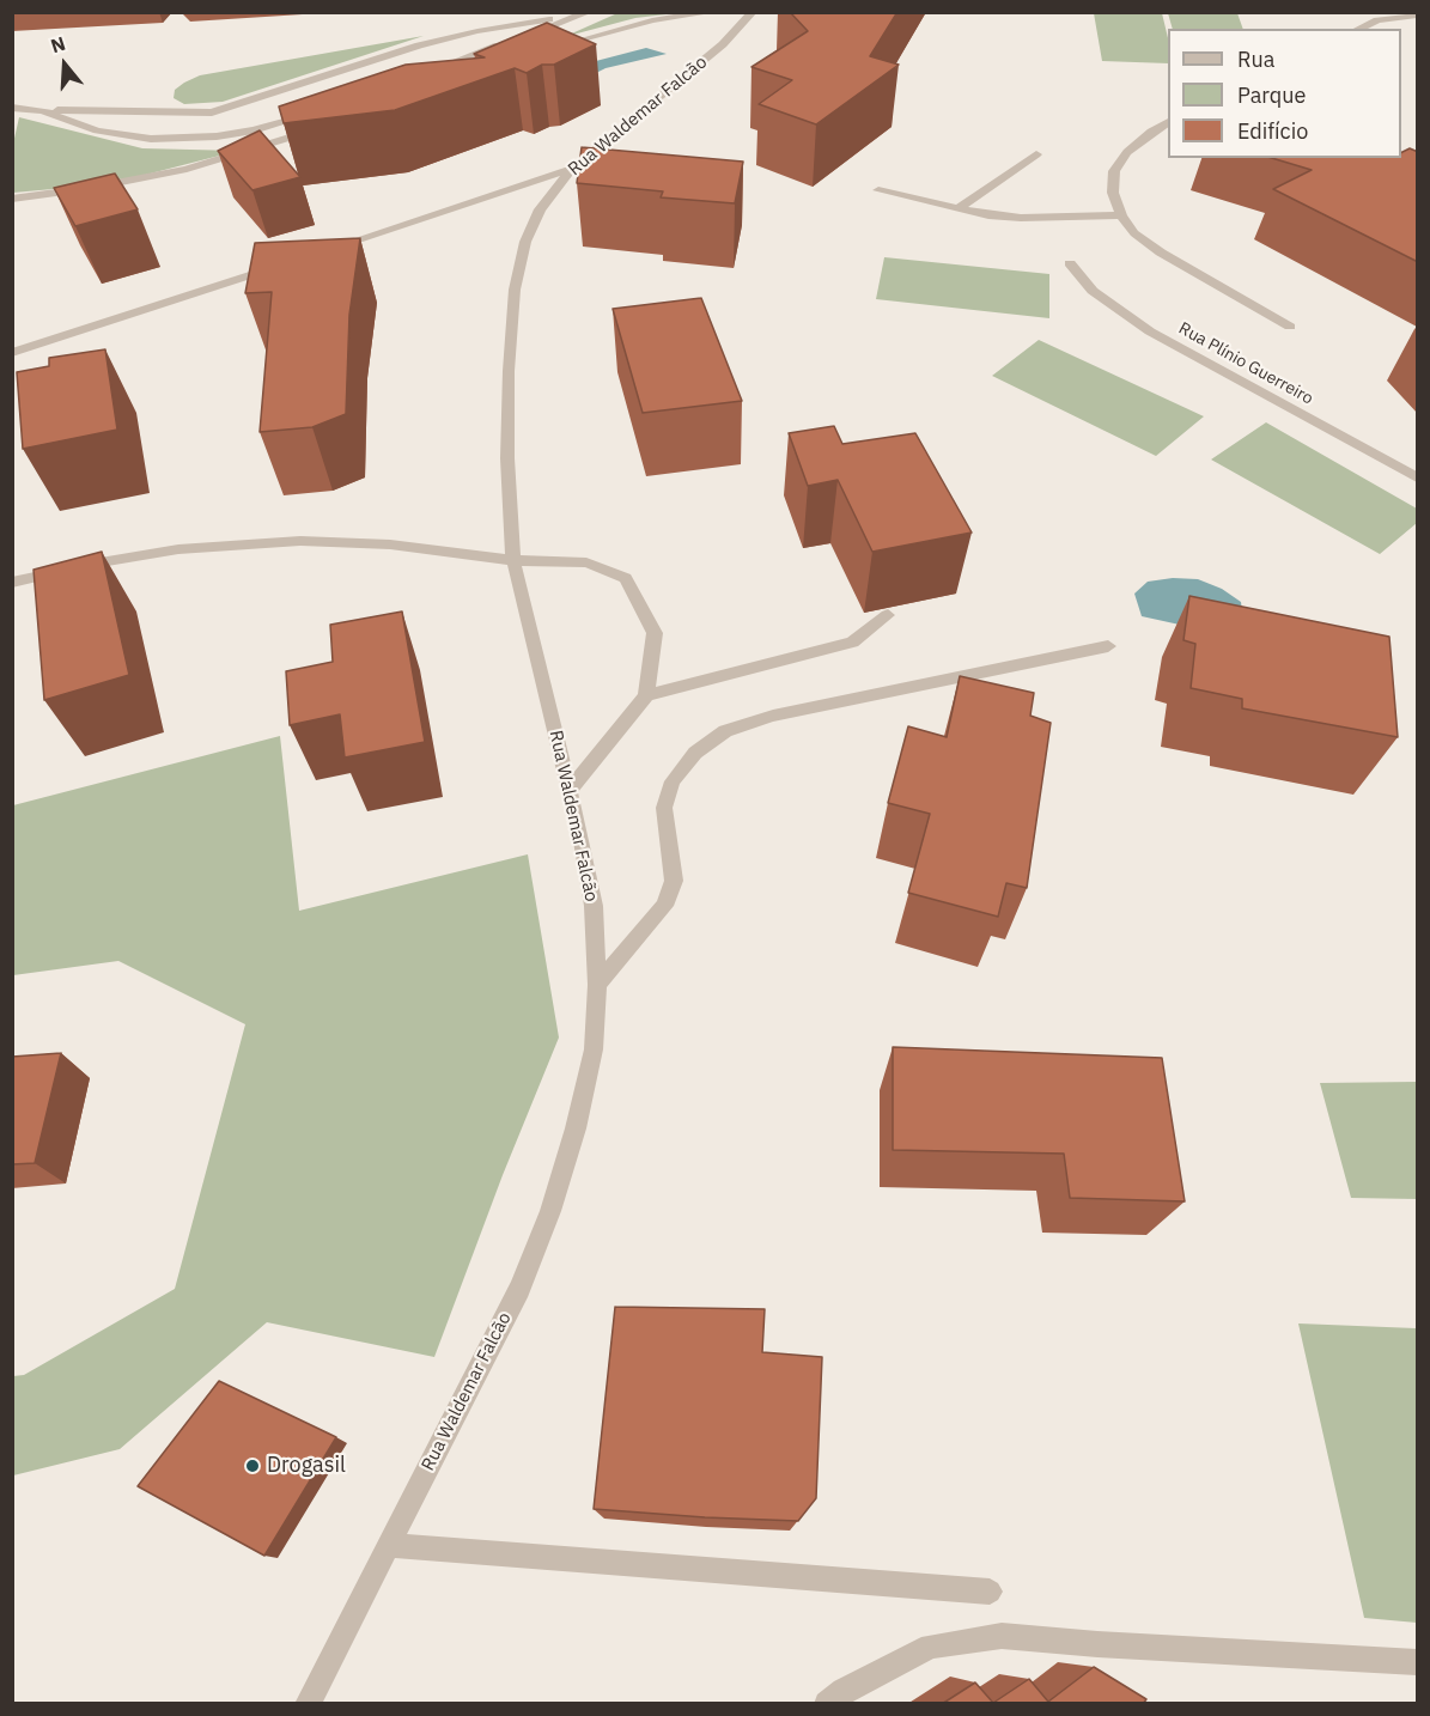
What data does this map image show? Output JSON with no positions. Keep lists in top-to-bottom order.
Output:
{
  "streets": {
    "street": ["Rua Waldemar Falcão", "Rua Plínio Guerreiro"]
  },
  "places": ["Drogasil"],
  "legend": ["Rua", "Parque", "Edifício"],
  "north": "top"
}
